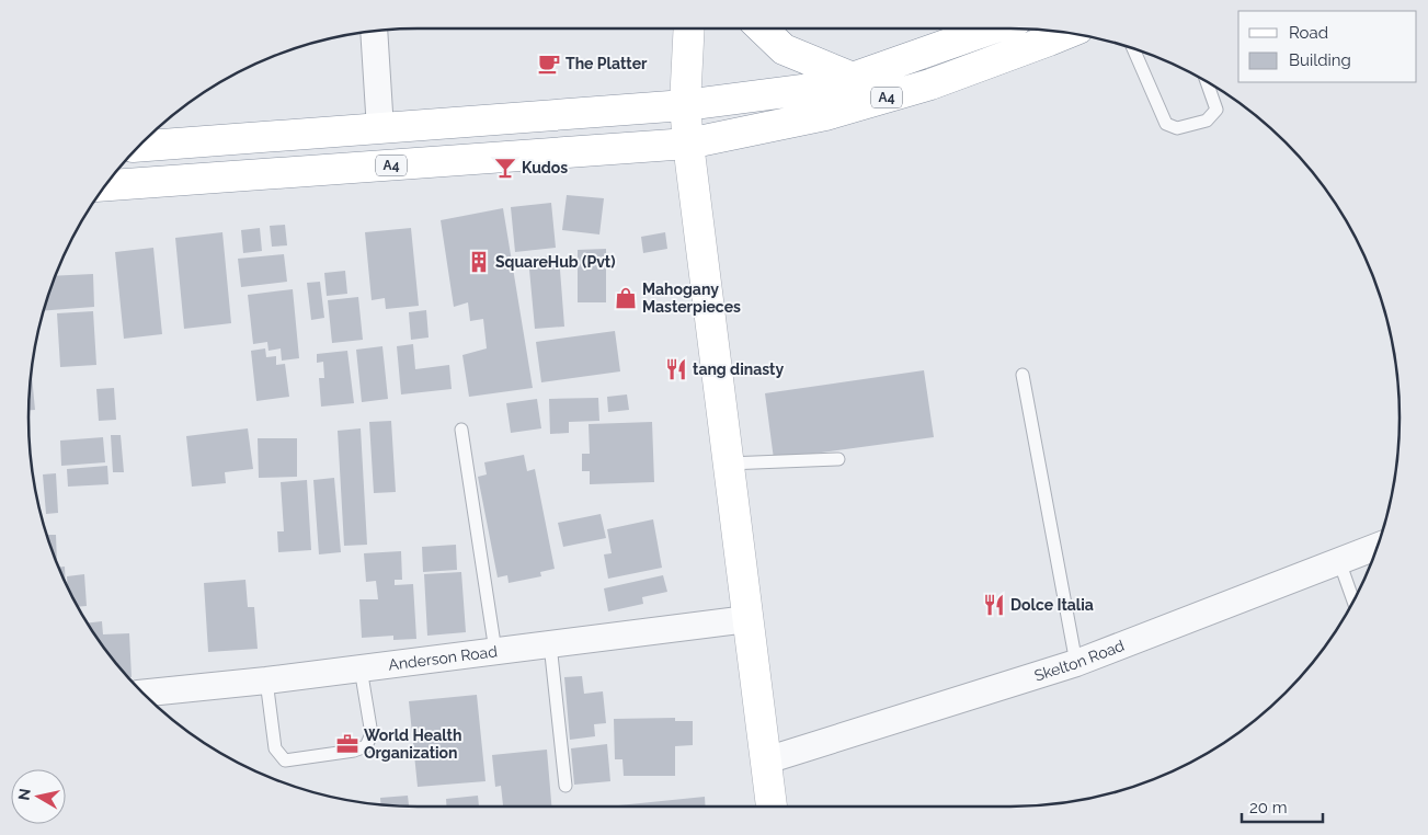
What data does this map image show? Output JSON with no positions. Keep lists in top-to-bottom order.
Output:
{
  "streets": {
    "main road": ["A4"],
    "street": ["Anderson Road", "Skelton Road"]
  },
  "places": {
    "cafe": ["The Platter"],
    "bar": ["Kudos"],
    "building": ["SquareHub (Pvt)"],
    "shop": ["Mahogany Masterpieces"],
    "restaurant": ["tang dinasty", "Dolce Italia"],
    "office": ["World Health Organization"]
  },
  "legend": ["Road", "Building"],
  "scale_bar": "20 m",
  "north": "left"
}
